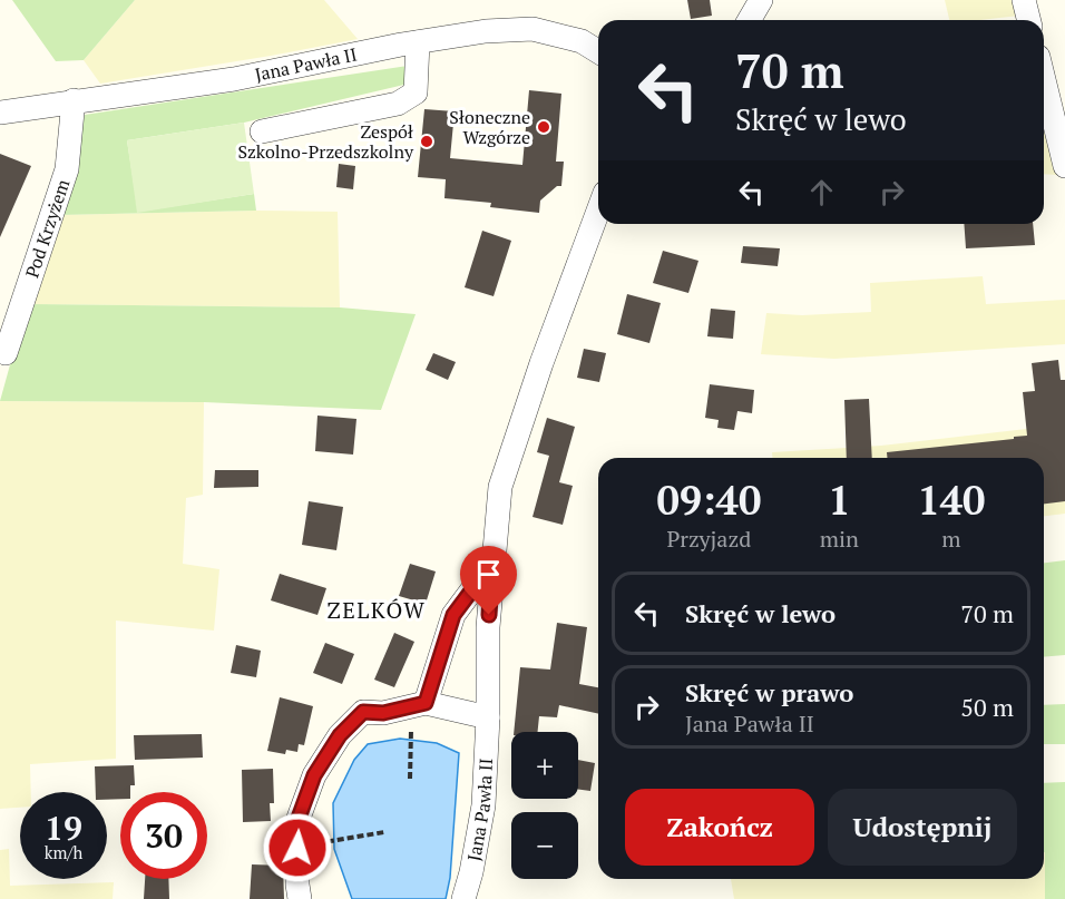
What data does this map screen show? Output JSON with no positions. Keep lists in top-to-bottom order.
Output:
{
  "streets": {
    "street": ["Jana Pawła II", "Pod Krzyżem"]
  },
  "crossings": [
    ["Jana Pawła II", "Pod Krzyżem"]
  ],
  "districts": ["ZELKÓW"],
  "places": ["Słoneczne Wzgórze", "Zespół Szkolno-Przedszkolny"],
  "page": {
    "turn": ["70 m", "Skręć w lewo"],
    "eta": [
      "09:40",
      "Przyjazd",
      "1",
      "min",
      "140",
      "m"
    ],
    "list": [
      {
        "name": "Skręć w lewo",
        "value": "70 m"
      },
      {
        "name": "Skręć w prawo",
        "note": "Jana Pawła II",
        "value": "50 m"
      }
    ],
    "map_buttons": ["+", "−"],
    "buttons": ["Zakończ", "Udostępnij"],
    "speed": "19 km/h",
    "limit": "30"
  }
}
